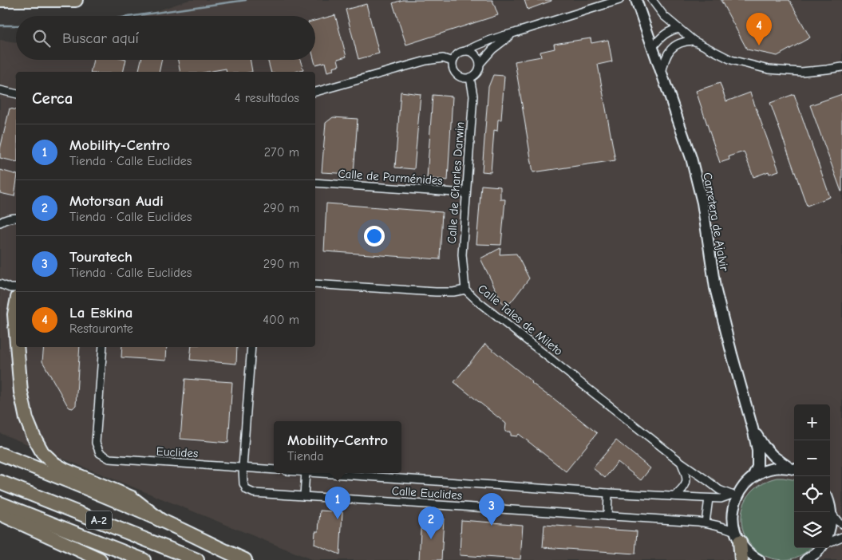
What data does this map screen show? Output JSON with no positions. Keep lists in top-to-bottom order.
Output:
{
  "streets": {
    "highway": ["A-2"],
    "street": [
      "Calle de Parménides",
      "Calle de Charles Darwin",
      "Carretera de Ajalvir",
      "Calle Tales de Mileto",
      "Euclides",
      "Calle Euclides"
    ]
  },
  "crossings": [
    ["Calle de Parménides", "Calle de Charles Darwin"],
    ["Calle de Charles Darwin", "Calle Tales de Mileto"],
    ["Calle Tales de Mileto", "Calle Euclides"],
    ["Euclides", "Calle Euclides"]
  ],
  "page": {
    "pins": [
      "4",
      "1",
      "3",
      "2"
    ],
    "search": "Buscar aquí",
    "heading": ["Cerca", "4 resultados"],
    "list": [
      {
        "mark": "1",
        "name": "Mobility-Centro",
        "note": "Tienda · Calle Euclides",
        "value": "270 m"
      },
      {
        "mark": "2",
        "name": "Motorsan Audi",
        "note": "Tienda · Calle Euclides",
        "value": "290 m"
      },
      {
        "mark": "3",
        "name": "Touratech",
        "note": "Tienda · Calle Euclides",
        "value": "290 m"
      },
      {
        "mark": "4",
        "name": "La Eskina",
        "note": "Restaurante",
        "value": "400 m"
      }
    ],
    "map_buttons": ["+", "−"],
    "popup": ["Mobility-Centro", "Tienda"]
  }
}
